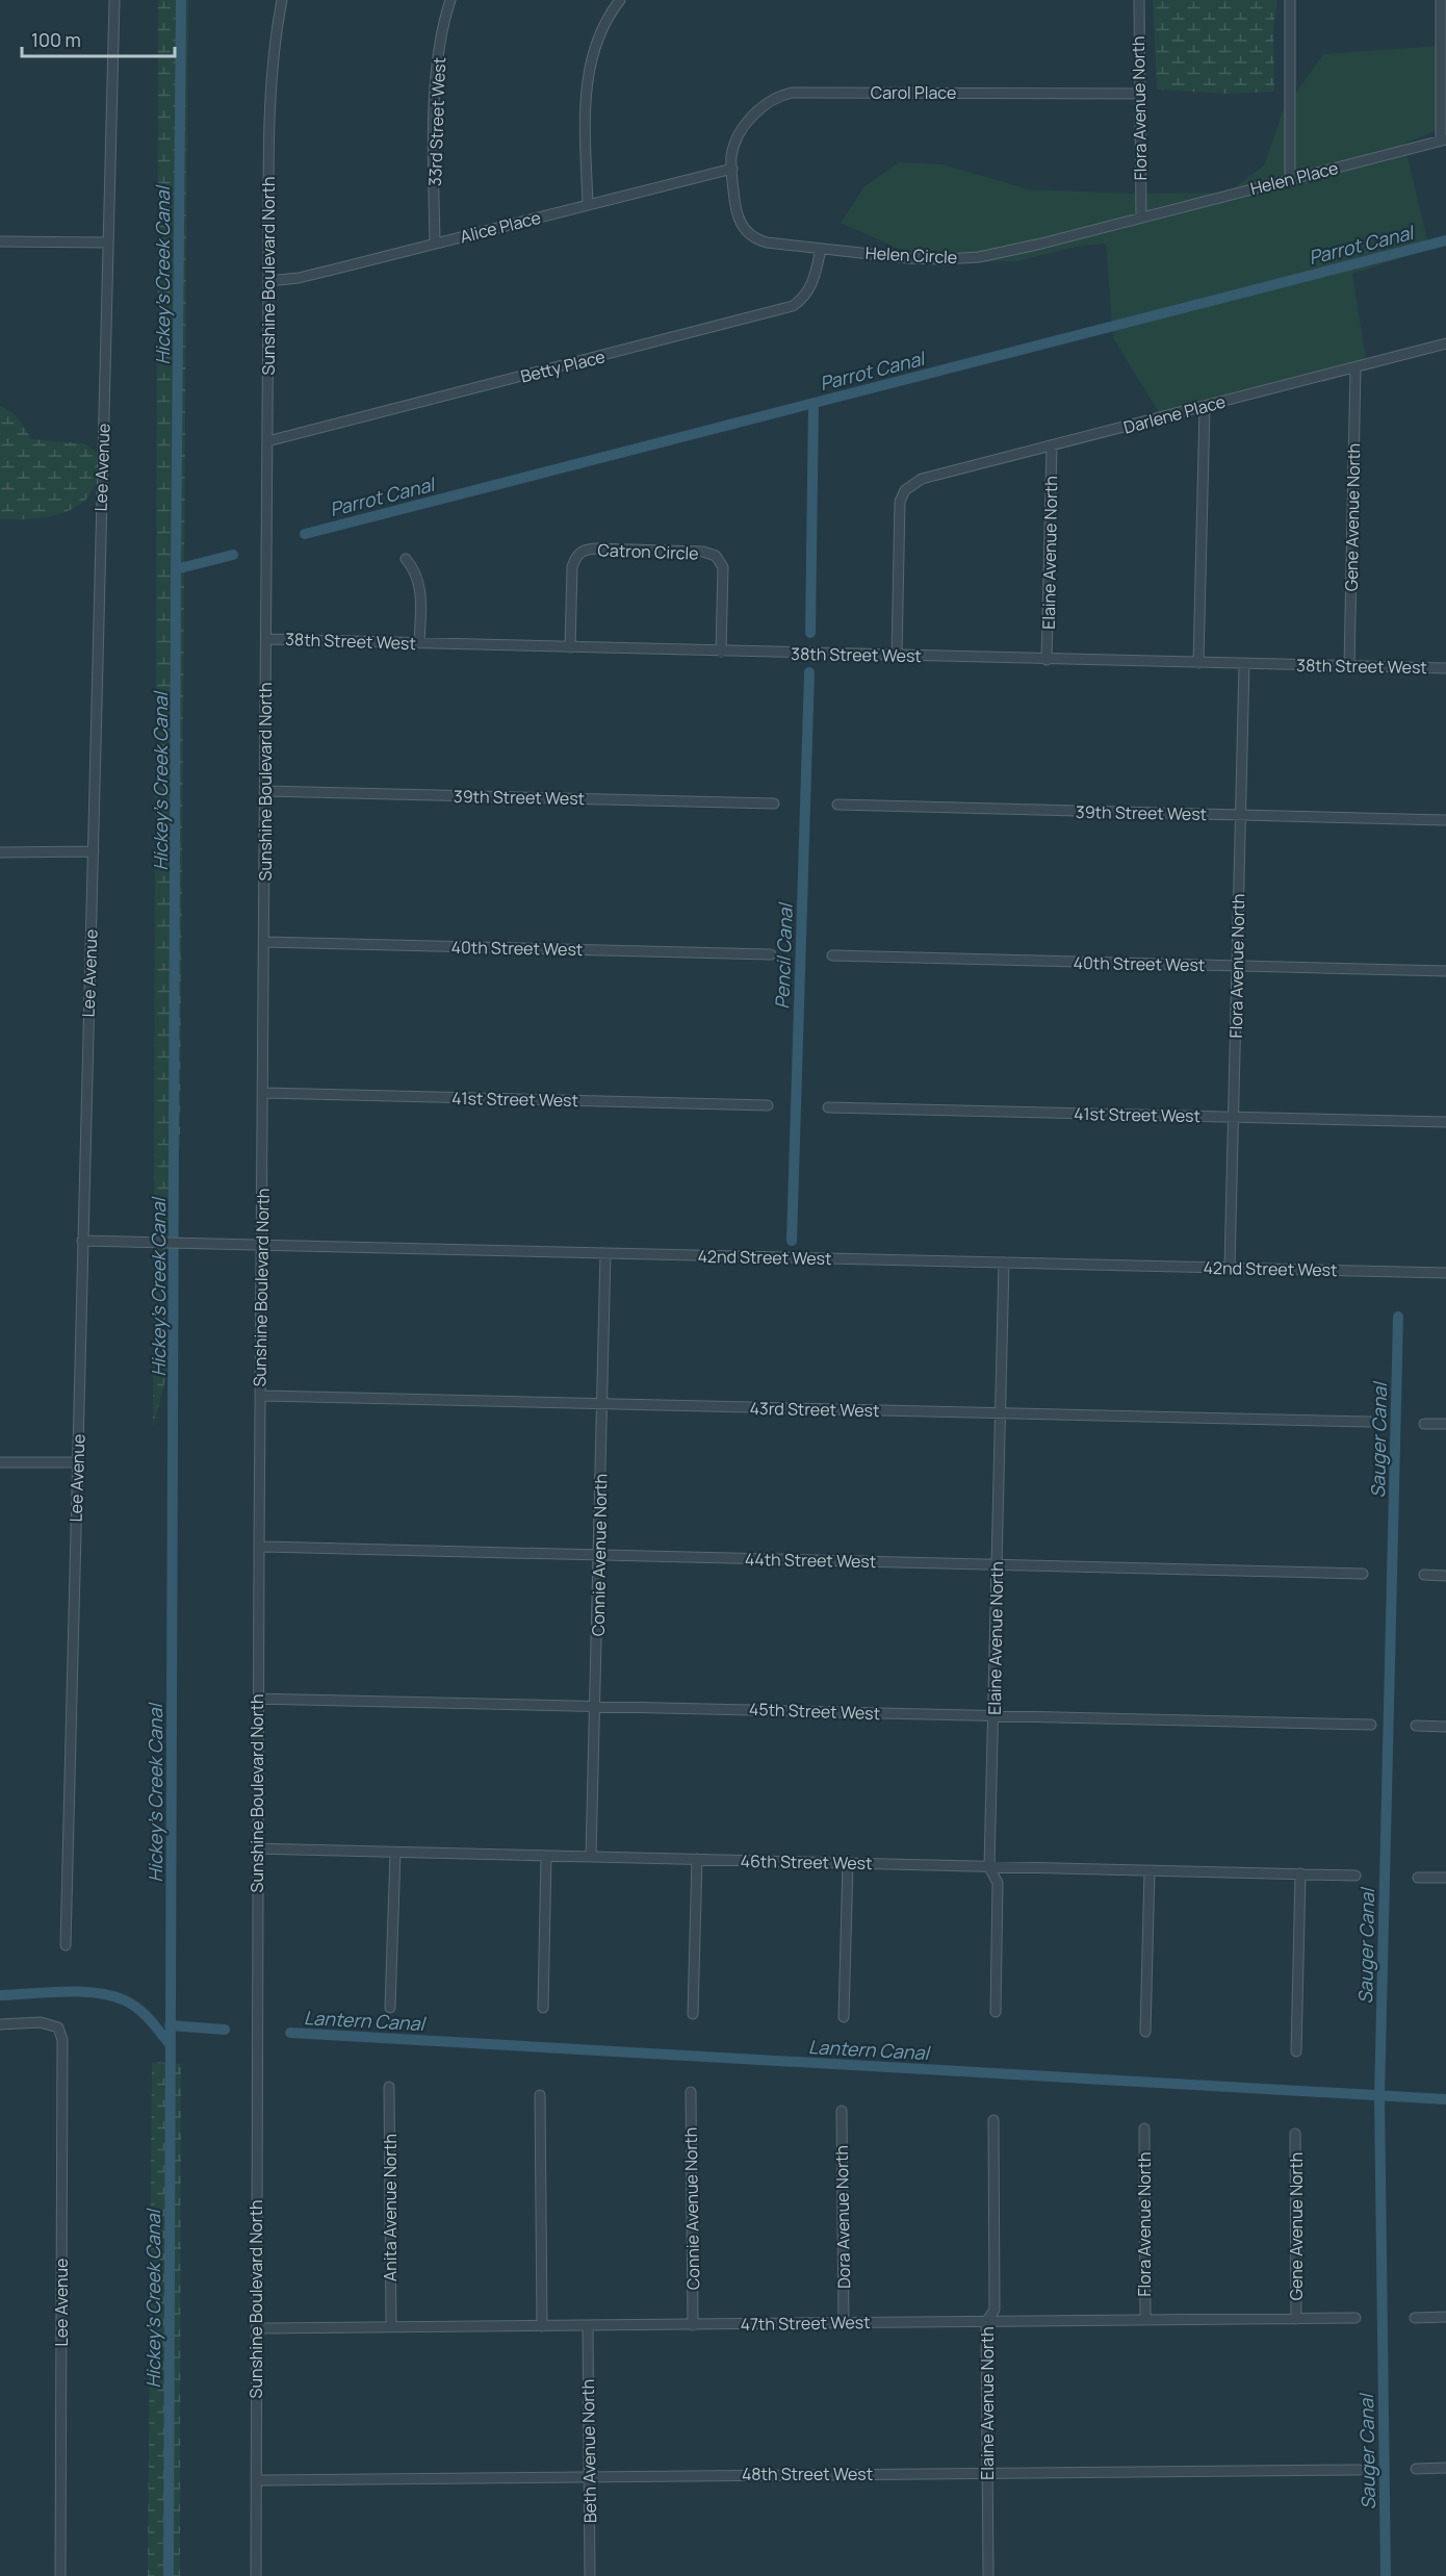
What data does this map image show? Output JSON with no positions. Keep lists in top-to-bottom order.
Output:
{
  "streets": {
    "street": [
      "Carol Place",
      "Flora Avenue North",
      "33rd Street West",
      "Helen Place",
      "Alice Place",
      "Helen Circle",
      "Sunshine Boulevard North",
      "Betty Place",
      "Darlene Place",
      "Lee Avenue",
      "Gene Avenue North",
      "Catron Circle",
      "Elaine Avenue North",
      "38th Street West",
      "39th Street West",
      "40th Street West",
      "41st Street West",
      "42nd Street West",
      "43rd Street West",
      "Connie Avenue North",
      "44th Street West",
      "45th Street West",
      "46th Street West",
      "Anita Avenue North",
      "Dora Avenue North",
      "47th Street West",
      "Beth Avenue North",
      "48th Street West"
    ]
  },
  "crossings": [
    ["Carol Place", "Flora Avenue North"],
    ["Carol Place", "Alice Place"],
    ["Carol Place", "Helen Circle"],
    ["Flora Avenue North", "Helen Place"],
    ["Flora Avenue North", "Helen Circle"],
    ["Flora Avenue North", "38th Street West"],
    ["Flora Avenue North", "39th Street West"],
    ["Flora Avenue North", "40th Street West"],
    ["Flora Avenue North", "41st Street West"],
    ["Flora Avenue North", "42nd Street West"],
    ["Flora Avenue North", "47th Street West"],
    ["33rd Street West", "Alice Place"],
    ["Helen Place", "Helen Circle"],
    ["Alice Place", "Helen Circle"],
    ["Alice Place", "Sunshine Boulevard North"],
    ["Helen Circle", "Betty Place"],
    ["Sunshine Boulevard North", "Betty Place"],
    ["Sunshine Boulevard North", "38th Street West"],
    ["Sunshine Boulevard North", "39th Street West"],
    ["Sunshine Boulevard North", "40th Street West"],
    ["Sunshine Boulevard North", "41st Street West"],
    ["Sunshine Boulevard North", "42nd Street West"],
    ["Sunshine Boulevard North", "43rd Street West"],
    ["Sunshine Boulevard North", "44th Street West"],
    ["Sunshine Boulevard North", "45th Street West"],
    ["Sunshine Boulevard North", "46th Street West"],
    ["Sunshine Boulevard North", "47th Street West"],
    ["Sunshine Boulevard North", "48th Street West"],
    ["Darlene Place", "Gene Avenue North"],
    ["Darlene Place", "Elaine Avenue North"],
    ["Darlene Place", "38th Street West"],
    ["Lee Avenue", "42nd Street West"],
    ["Gene Avenue North", "38th Street West"],
    ["Gene Avenue North", "47th Street West"],
    ["Catron Circle", "38th Street West"],
    ["Elaine Avenue North", "38th Street West"],
    ["Elaine Avenue North", "42nd Street West"],
    ["Elaine Avenue North", "43rd Street West"],
    ["Elaine Avenue North", "44th Street West"],
    ["Elaine Avenue North", "45th Street West"],
    ["Elaine Avenue North", "46th Street West"],
    ["Elaine Avenue North", "47th Street West"],
    ["Elaine Avenue North", "48th Street West"],
    ["42nd Street West", "Connie Avenue North"],
    ["43rd Street West", "Connie Avenue North"],
    ["Connie Avenue North", "44th Street West"],
    ["Connie Avenue North", "45th Street West"],
    ["Connie Avenue North", "46th Street West"],
    ["Connie Avenue North", "47th Street West"],
    ["Anita Avenue North", "47th Street West"],
    ["Dora Avenue North", "47th Street West"],
    ["47th Street West", "Beth Avenue North"],
    ["Beth Avenue North", "48th Street West"]
  ],
  "water": [
    "Parrot Canal",
    "Hickey's Creek Canal",
    "Pencil Canal",
    "Sauger Canal",
    "Lantern Canal"
  ],
  "scale_bar": "100 m"
}
